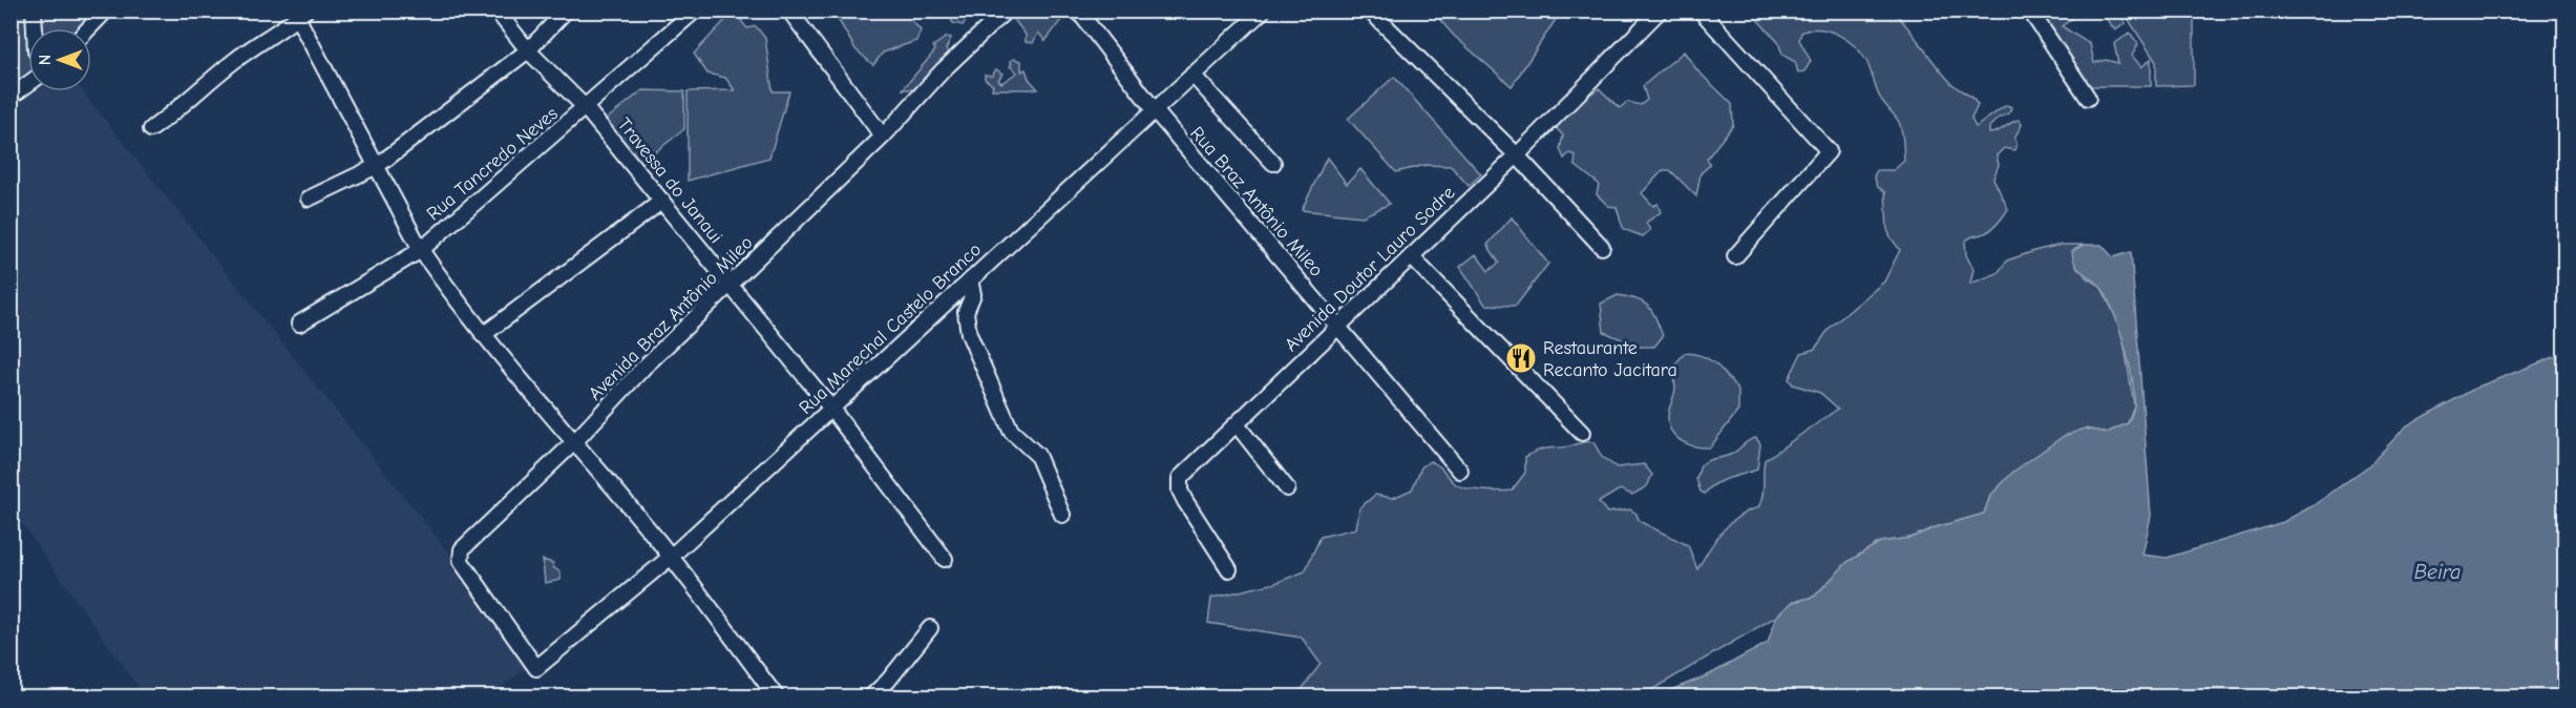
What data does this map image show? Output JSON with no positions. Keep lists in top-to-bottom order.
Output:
{
  "streets": {
    "street": [
      "Rua Tancredo Neves",
      "Travessa do Janaui",
      "Rua Braz Antônio Mileo",
      "Avenida Doutor Lauro Sodre",
      "Avenida Braz Antônio Mileo",
      "Rua Marechal Castelo Branco"
    ]
  },
  "crossings": [
    ["Rua Tancredo Neves", "Travessa do Janaui"],
    ["Travessa do Janaui", "Avenida Braz Antônio Mileo"],
    ["Travessa do Janaui", "Rua Marechal Castelo Branco"],
    ["Rua Braz Antônio Mileo", "Avenida Doutor Lauro Sodre"],
    ["Rua Braz Antônio Mileo", "Rua Marechal Castelo Branco"],
    ["Avenida Braz Antônio Mileo", "Rua Marechal Castelo Branco"]
  ],
  "water": ["Beira"],
  "places": {
    "restaurant": ["Restaurante Recanto Jacitara"]
  },
  "north": "left"
}
